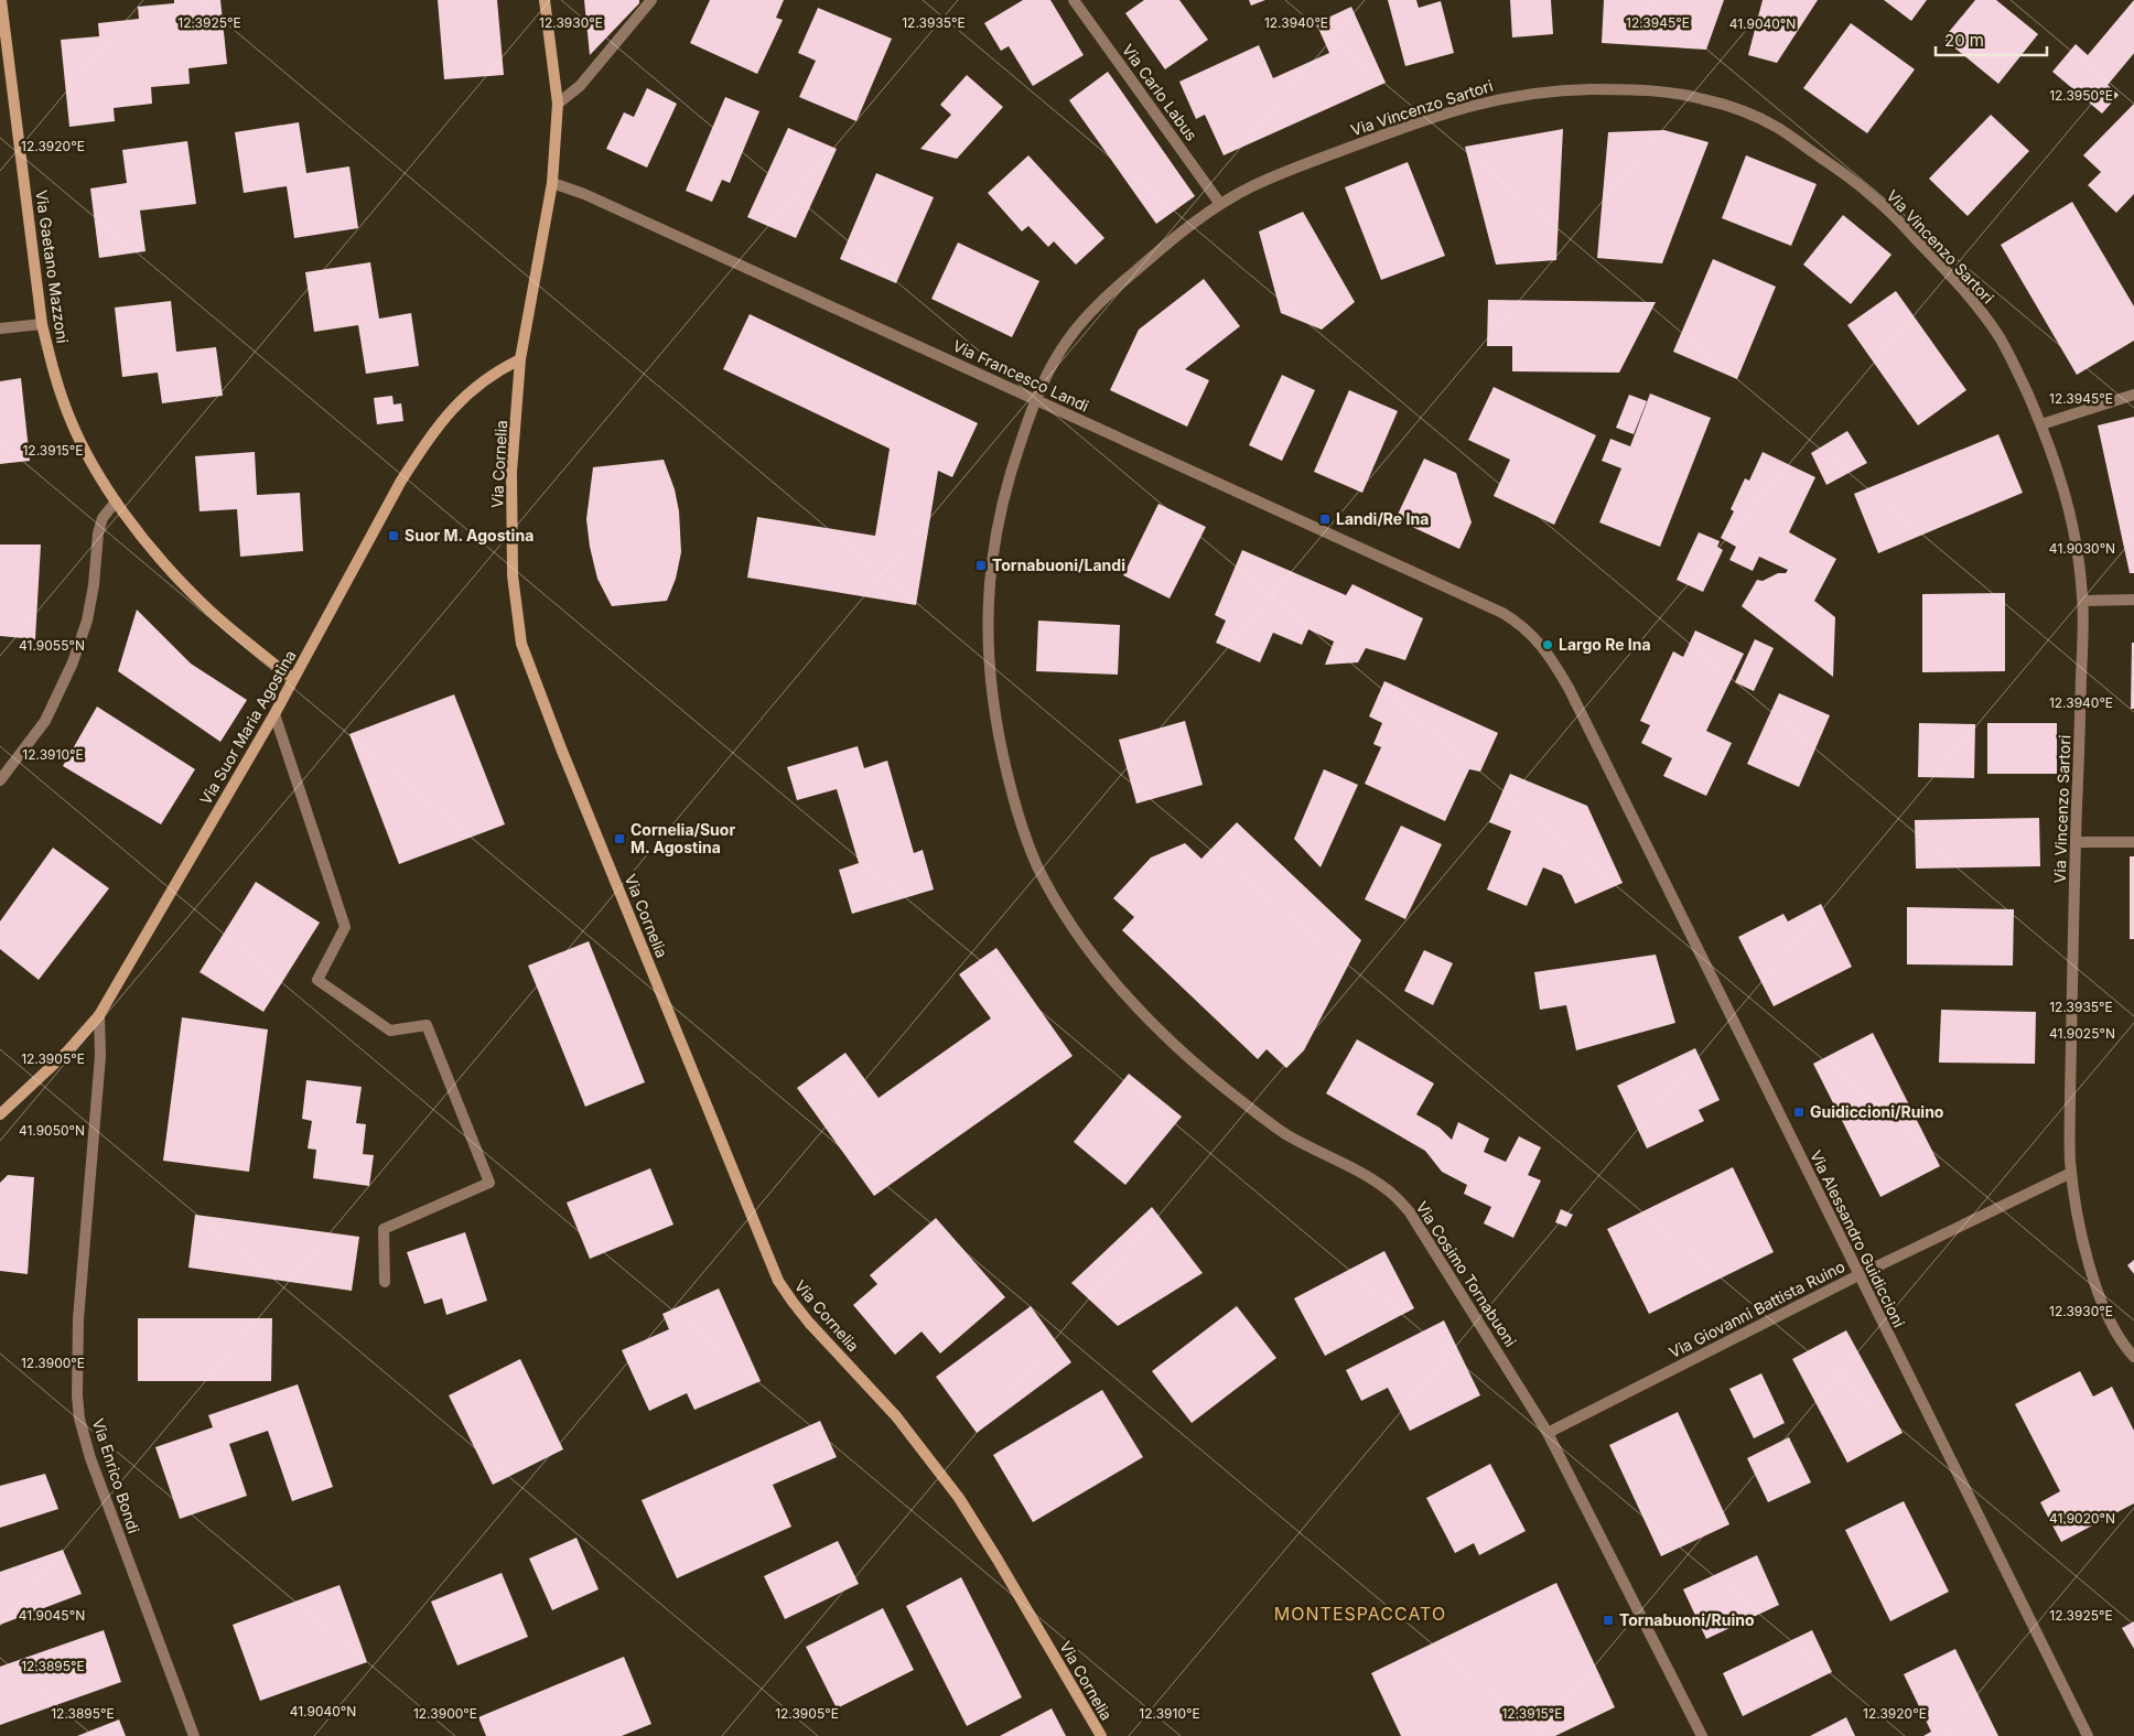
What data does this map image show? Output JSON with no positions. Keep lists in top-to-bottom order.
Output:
{
  "streets": {
    "street": [
      "Via Carlo Labus",
      "Via Vincenzo Sartori",
      "Via Gaetano Mazzoni",
      "Via Francesco Landi",
      "Via Cornelia",
      "Via Suor Maria Agostina",
      "Via Alessandro Guidiccioni",
      "Via Cosimo Tornabuoni",
      "Via Giovanni Battista Ruino",
      "Via Enrico Bondi"
    ]
  },
  "crossings": [
    ["Via Carlo Labus", "Via Vincenzo Sartori"],
    ["Via Vincenzo Sartori", "Via Francesco Landi"],
    ["Via Vincenzo Sartori", "Via Cosimo Tornabuoni"],
    ["Via Vincenzo Sartori", "Via Giovanni Battista Ruino"],
    ["Via Gaetano Mazzoni", "Via Suor Maria Agostina"],
    ["Via Francesco Landi", "Via Cornelia"],
    ["Via Francesco Landi", "Via Alessandro Guidiccioni"],
    ["Via Francesco Landi", "Via Cosimo Tornabuoni"],
    ["Via Cornelia", "Via Suor Maria Agostina"],
    ["Via Suor Maria Agostina", "Via Enrico Bondi"],
    ["Via Alessandro Guidiccioni", "Via Giovanni Battista Ruino"],
    ["Via Cosimo Tornabuoni", "Via Giovanni Battista Ruino"]
  ],
  "districts": ["MONTESPACCATO"],
  "places": {
    "transit": [
      "Landi/Re Ina",
      "Suor M. Agostina",
      "Tornabuoni/Landi",
      "Cornelia/Suor M. Agostina",
      "Guidiccioni/Ruino",
      "Tornabuoni/Ruino"
    ],
    "other": ["Largo Re Ina"]
  },
  "scale_bar": "20 m",
  "coordinates": [
    "12.3935°E",
    "12.3925°E",
    "12.3930°E",
    "12.3940°E",
    "12.3945°E",
    "41.9040°N",
    "12.3950°E",
    "12.3920°E",
    "12.3915°E",
    "41.9030°N",
    "41.9055°N",
    "12.3910°E",
    "41.9025°N",
    "12.3905°E",
    "41.9050°N",
    "12.3900°E",
    "41.9020°N",
    "41.9045°N",
    "12.3895°E"
  ]
}
